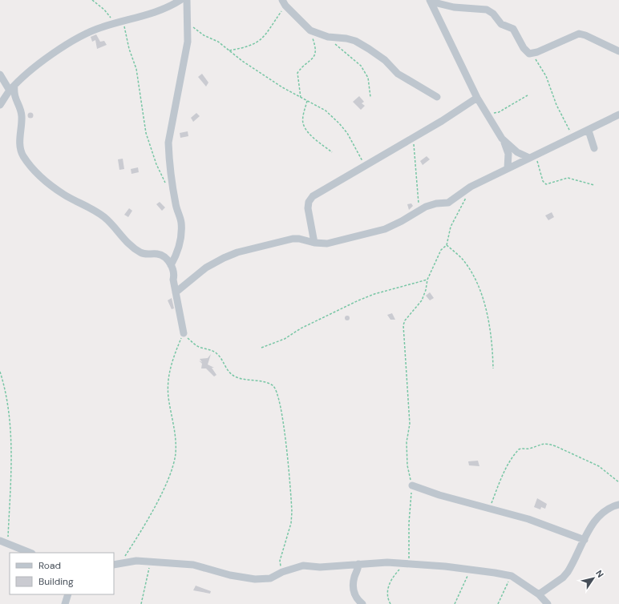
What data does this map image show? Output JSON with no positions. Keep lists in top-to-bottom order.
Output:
{
  "legend": ["Road", "Building"],
  "north": "top right"
}
